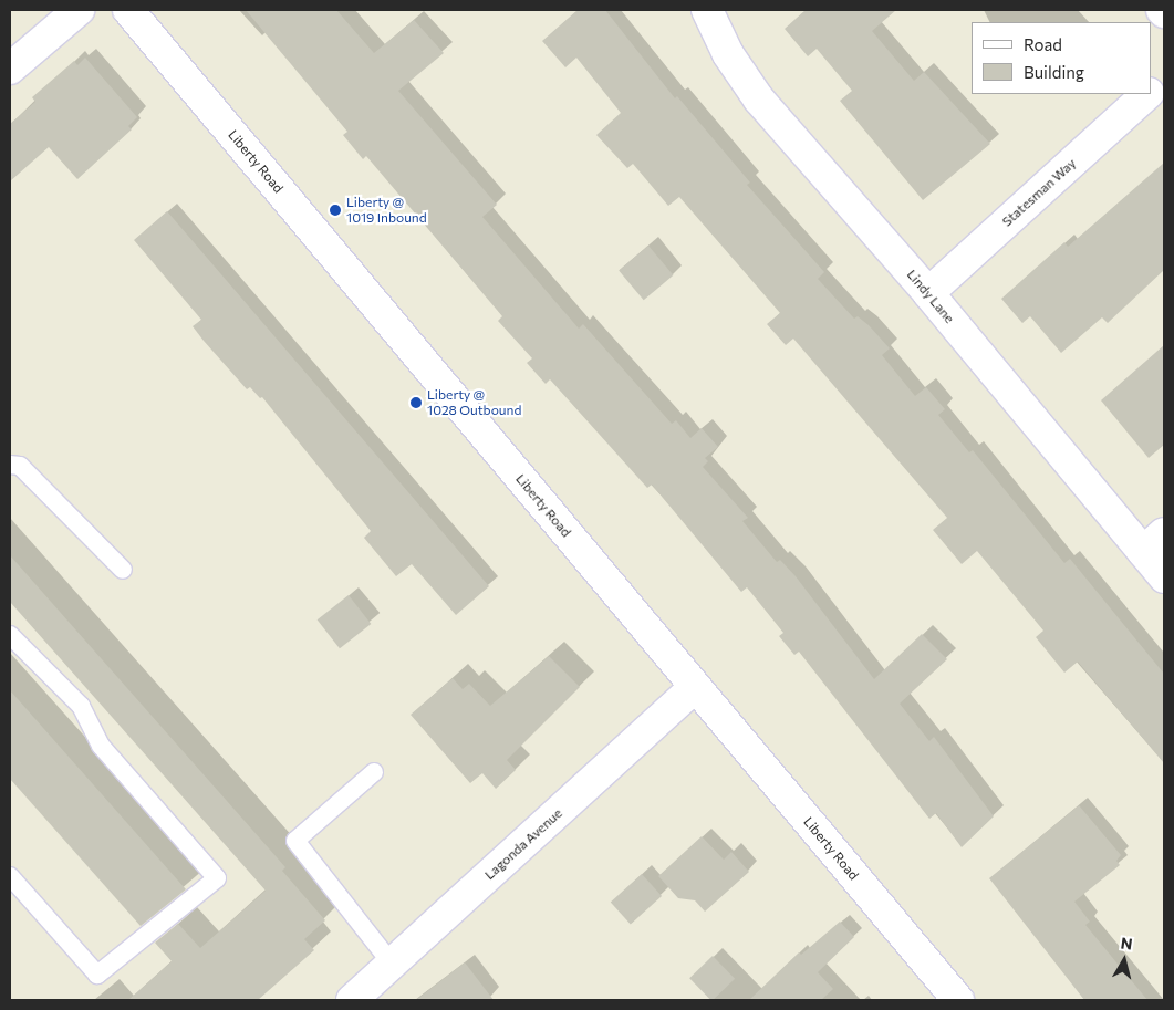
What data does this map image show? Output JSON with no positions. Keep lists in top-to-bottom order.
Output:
{
  "streets": {
    "street": [
      "Liberty Road",
      "Statesman Way",
      "Lindy Lane",
      "Lagonda Avenue"
    ]
  },
  "crossings": [
    ["Liberty Road", "Lagonda Avenue"],
    ["Statesman Way", "Lindy Lane"]
  ],
  "places": ["Liberty @ 1019 Inbound", "Liberty @ 1028 Outbound"],
  "legend": ["Road", "Building"],
  "north": "top"
}
